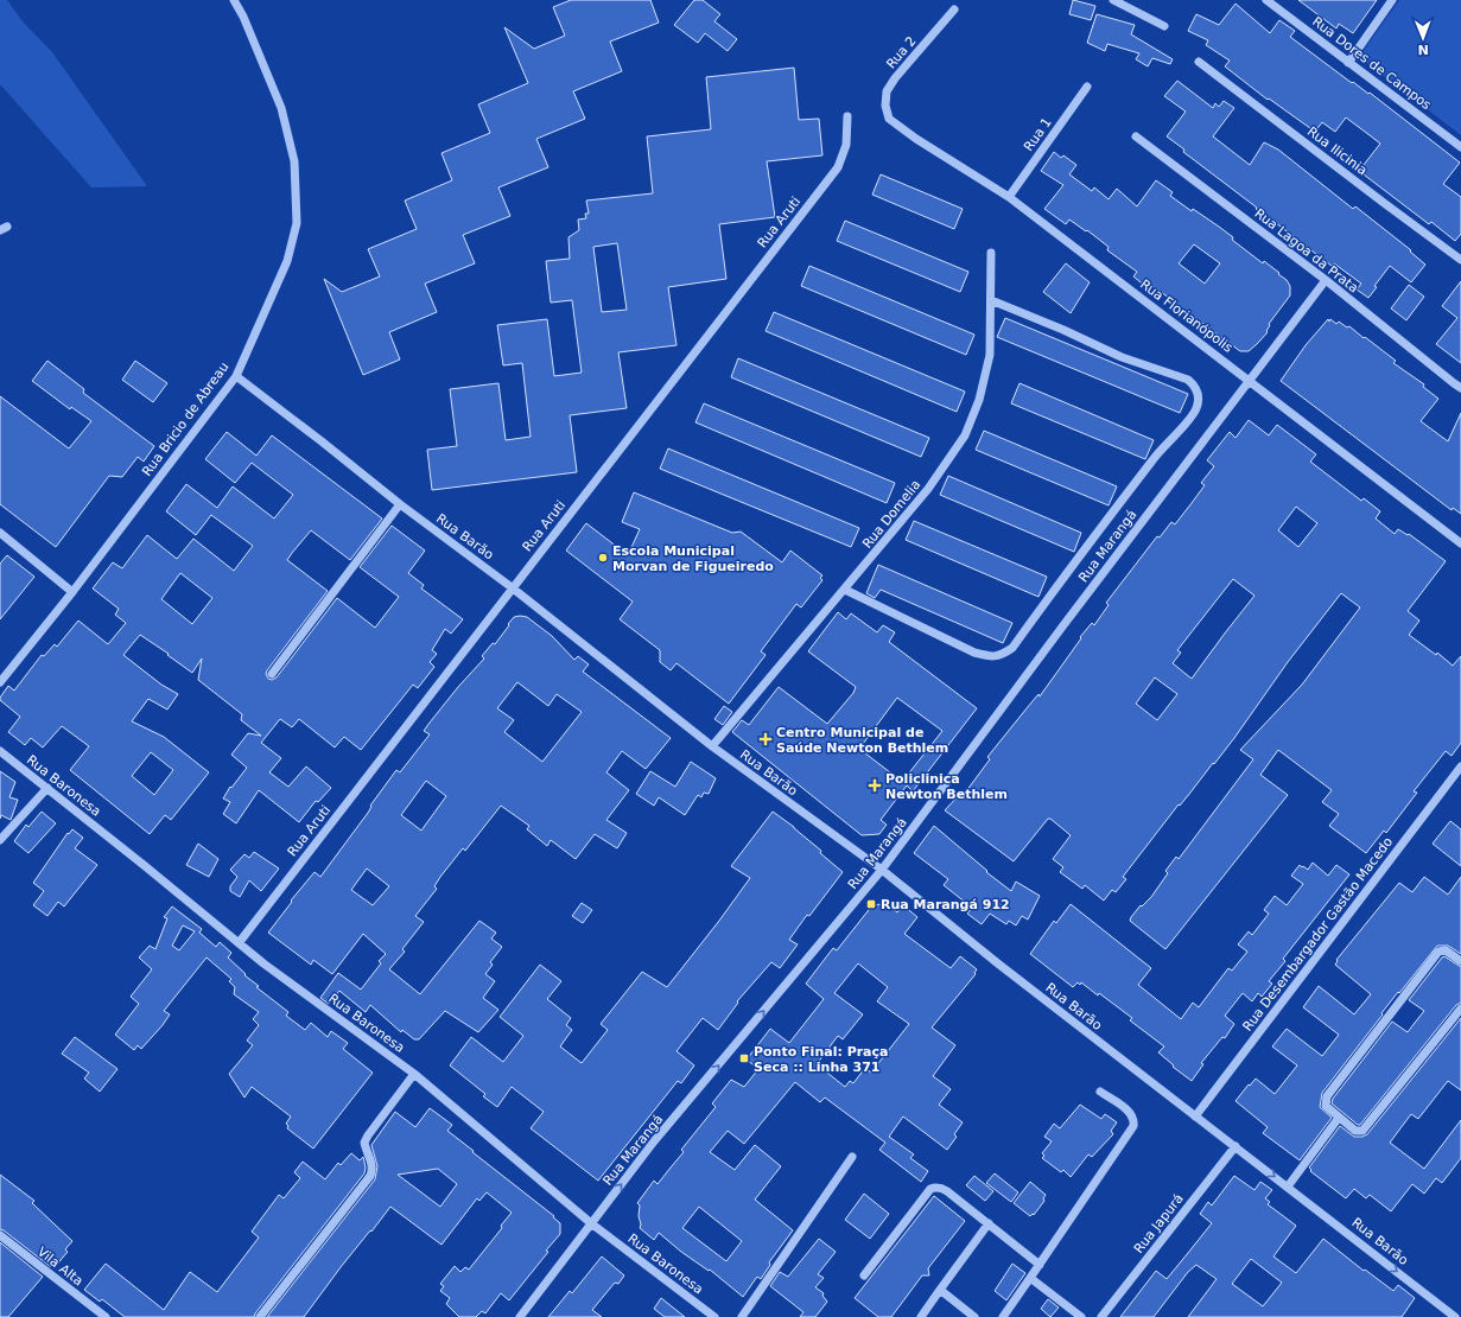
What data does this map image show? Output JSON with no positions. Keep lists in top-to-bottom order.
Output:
{
  "streets": {
    "street": [
      "Rua 2",
      "Rua Dores de Campos",
      "Rua 1",
      "Rua Ilicinia",
      "Rua Aruti",
      "Rua Lagoa da Prata",
      "Rua Florianópolis",
      "Rua Bricio de Abreau",
      "Rua Domelia",
      "Rua Barão",
      "Rua Marangá",
      "Rua Baronesa",
      "Rua Desembargador Gastão Macedo",
      "Rua Japurá",
      "Vila Alta"
    ]
  },
  "crossings": [
    ["Rua 2", "Rua Florianópolis"],
    ["Rua 1", "Rua Florianópolis"],
    ["Rua Aruti", "Rua Barão"],
    ["Rua Aruti", "Rua Baronesa"],
    ["Rua Lagoa da Prata", "Rua Marangá"],
    ["Rua Florianópolis", "Rua Marangá"],
    ["Rua Bricio de Abreau", "Rua Barão"],
    ["Rua Domelia", "Rua Barão"],
    ["Rua Barão", "Rua Marangá"],
    ["Rua Barão", "Rua Desembargador Gastão Macedo"],
    ["Rua Barão", "Rua Japurá"],
    ["Rua Marangá", "Rua Baronesa"]
  ],
  "places": {
    "other": ["Escola Municipal Morvan de Figueiredo"],
    "health": ["Centro Municipal de Saúde Newton Bethlem", "Policlinica Newton Bethlem"],
    "transit": ["Rua Marangá 912", "Ponto Final: Praça Seca :: Linha 371"]
  },
  "north": "bottom"
}
